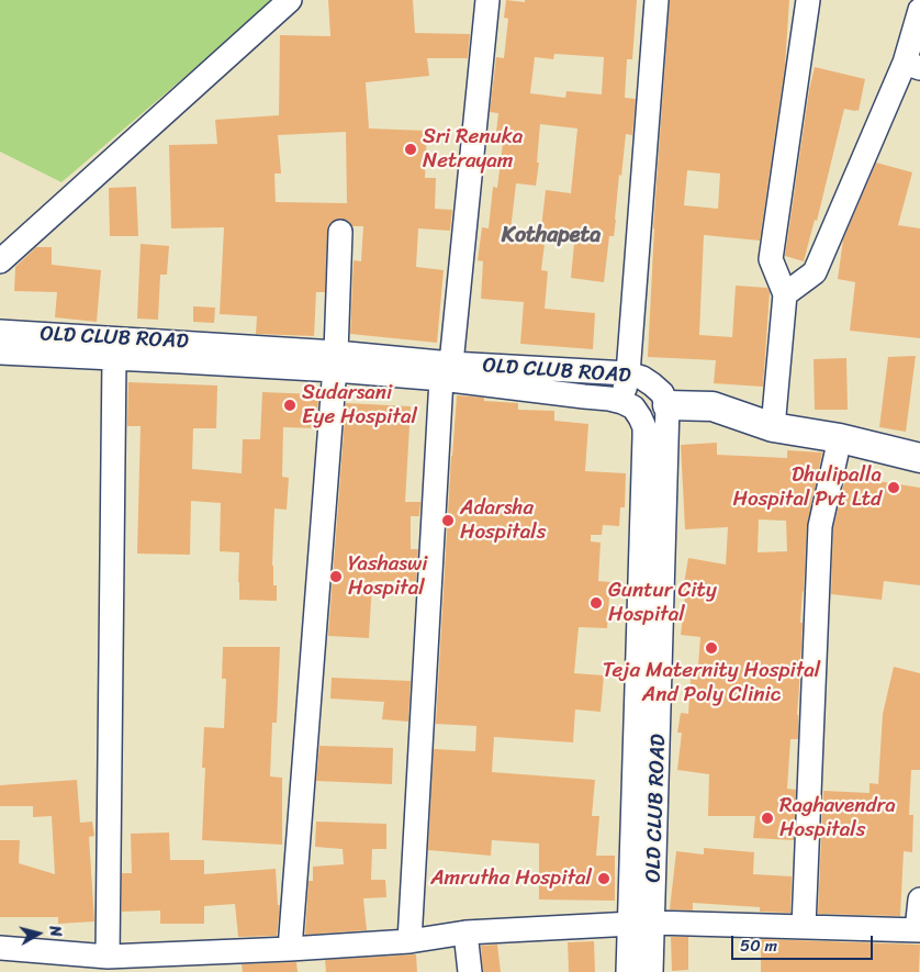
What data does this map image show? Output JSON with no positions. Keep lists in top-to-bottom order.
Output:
{
  "streets": {
    "street": ["OLD CLUB ROAD"]
  },
  "districts": ["Kothapeta"],
  "places": [
    "Sri Renuka Netrayam",
    "Sudarsani Eye Hospital",
    "Dhulipalla Hospital Pvt Ltd",
    "Adarsha Hospitals",
    "Yashaswi Hospital",
    "Guntur City Hospital",
    "Teja Maternity Hospital And Poly Clinic",
    "Raghavendra Hospitals",
    "Amrutha Hospital"
  ],
  "scale_bar": "50 m",
  "north": "right"
}
